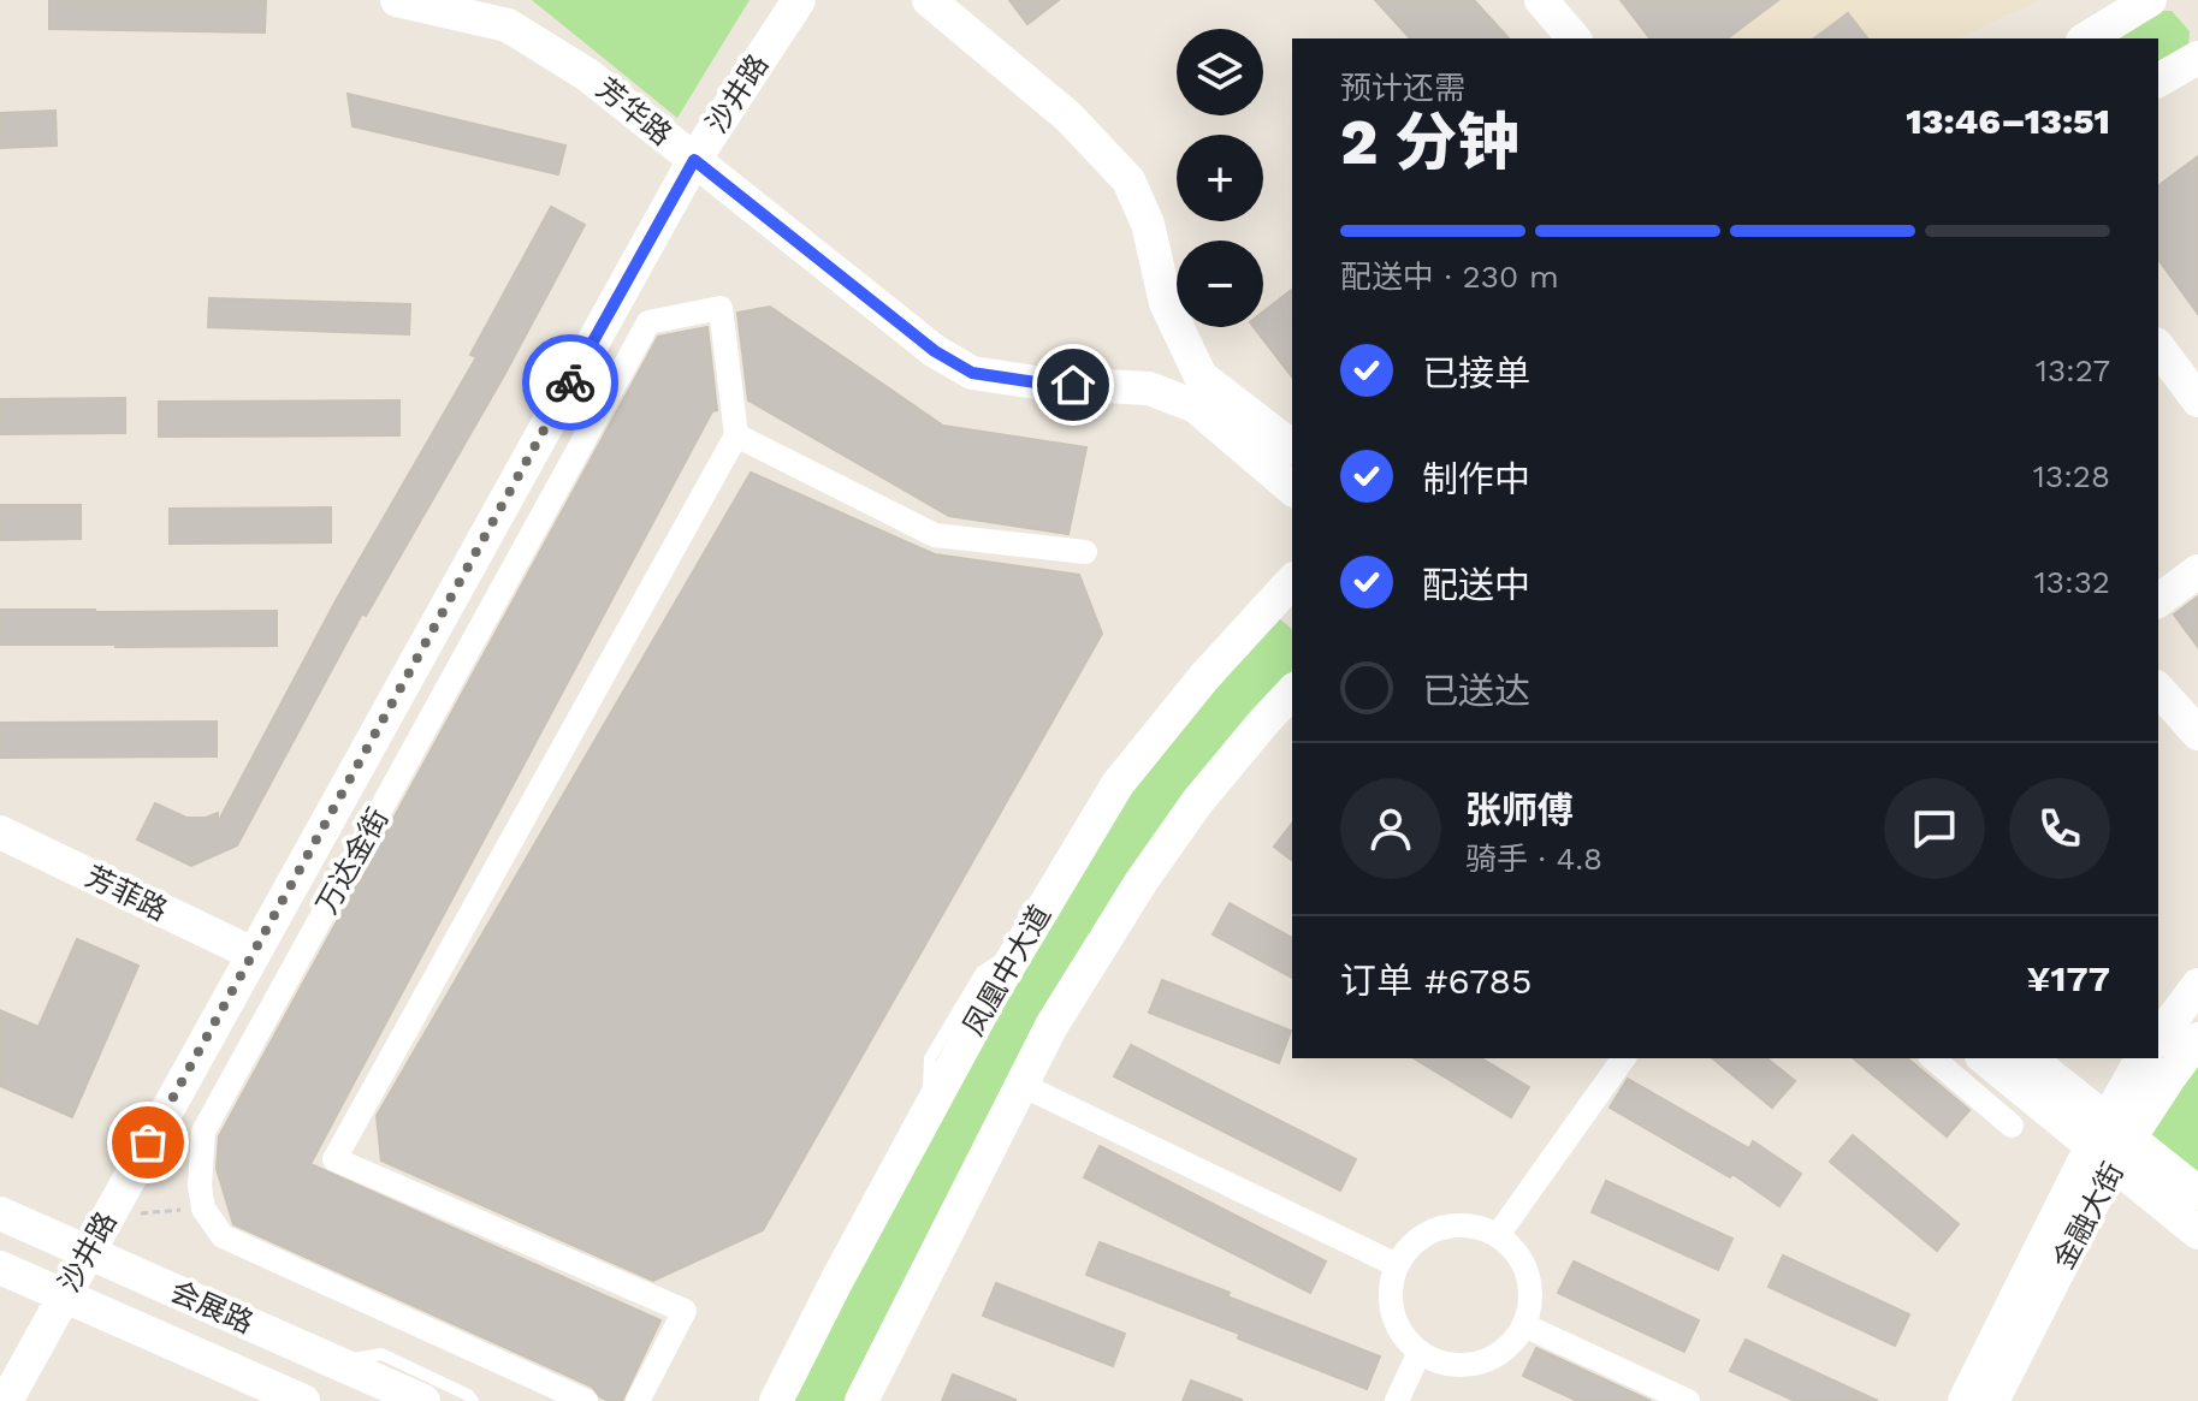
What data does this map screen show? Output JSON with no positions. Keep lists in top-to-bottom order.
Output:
{
  "streets": {
    "street": [
      "沙井路",
      "芳华路",
      "万达金街",
      "芳菲路",
      "凤凰中大道",
      "金融大街",
      "会展路"
    ]
  },
  "crossings": [
    ["沙井路", "芳华路"],
    ["沙井路", "芳菲路"],
    ["沙井路", "会展路"]
  ],
  "page": {
    "map_buttons": ["+", "−"],
    "heading": ["2 分钟", "预计还需", "13:46–13:51"],
    "panel": [
      "张师傅",
      "骑手 · 4.8",
      "订单 #6785",
      "¥177"
    ],
    "bar": "配送中 · 230 m",
    "list": [
      ["已接单", "13:27"],
      ["制作中", "13:28"],
      ["配送中", "13:32"],
      "已送达"
    ]
  }
}
